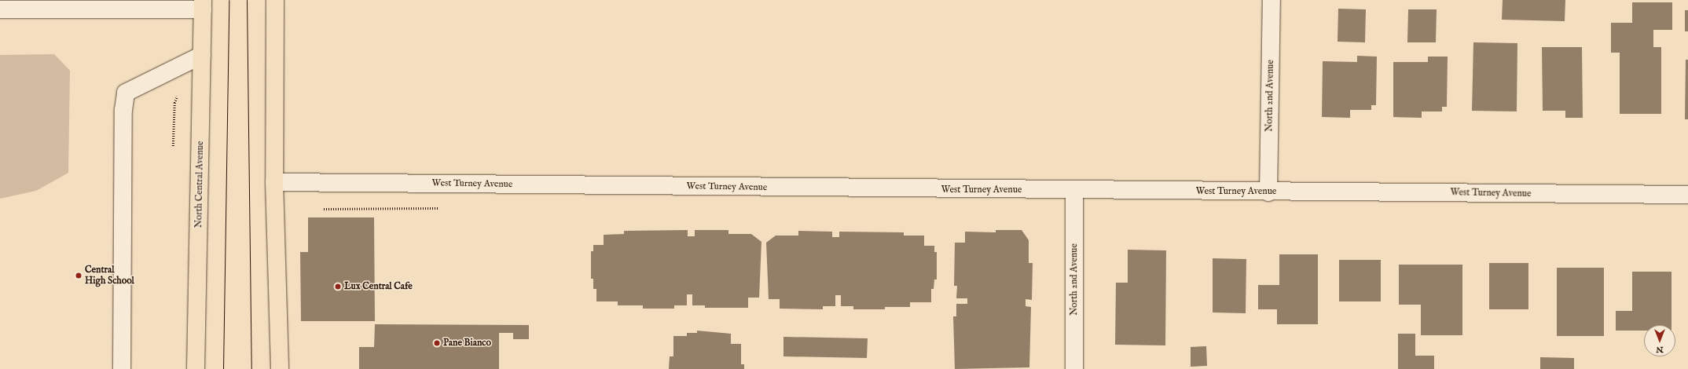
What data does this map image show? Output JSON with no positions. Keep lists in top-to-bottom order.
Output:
{
  "streets": {
    "main road": ["North Central Avenue"],
    "street": ["North 2nd Avenue", "West Turney Avenue"]
  },
  "crossings": [
    ["North 2nd Avenue", "West Turney Avenue"]
  ],
  "places": ["Central High School", "Lux Central Cafe", "Pane Bianco"],
  "north": "bottom"
}
